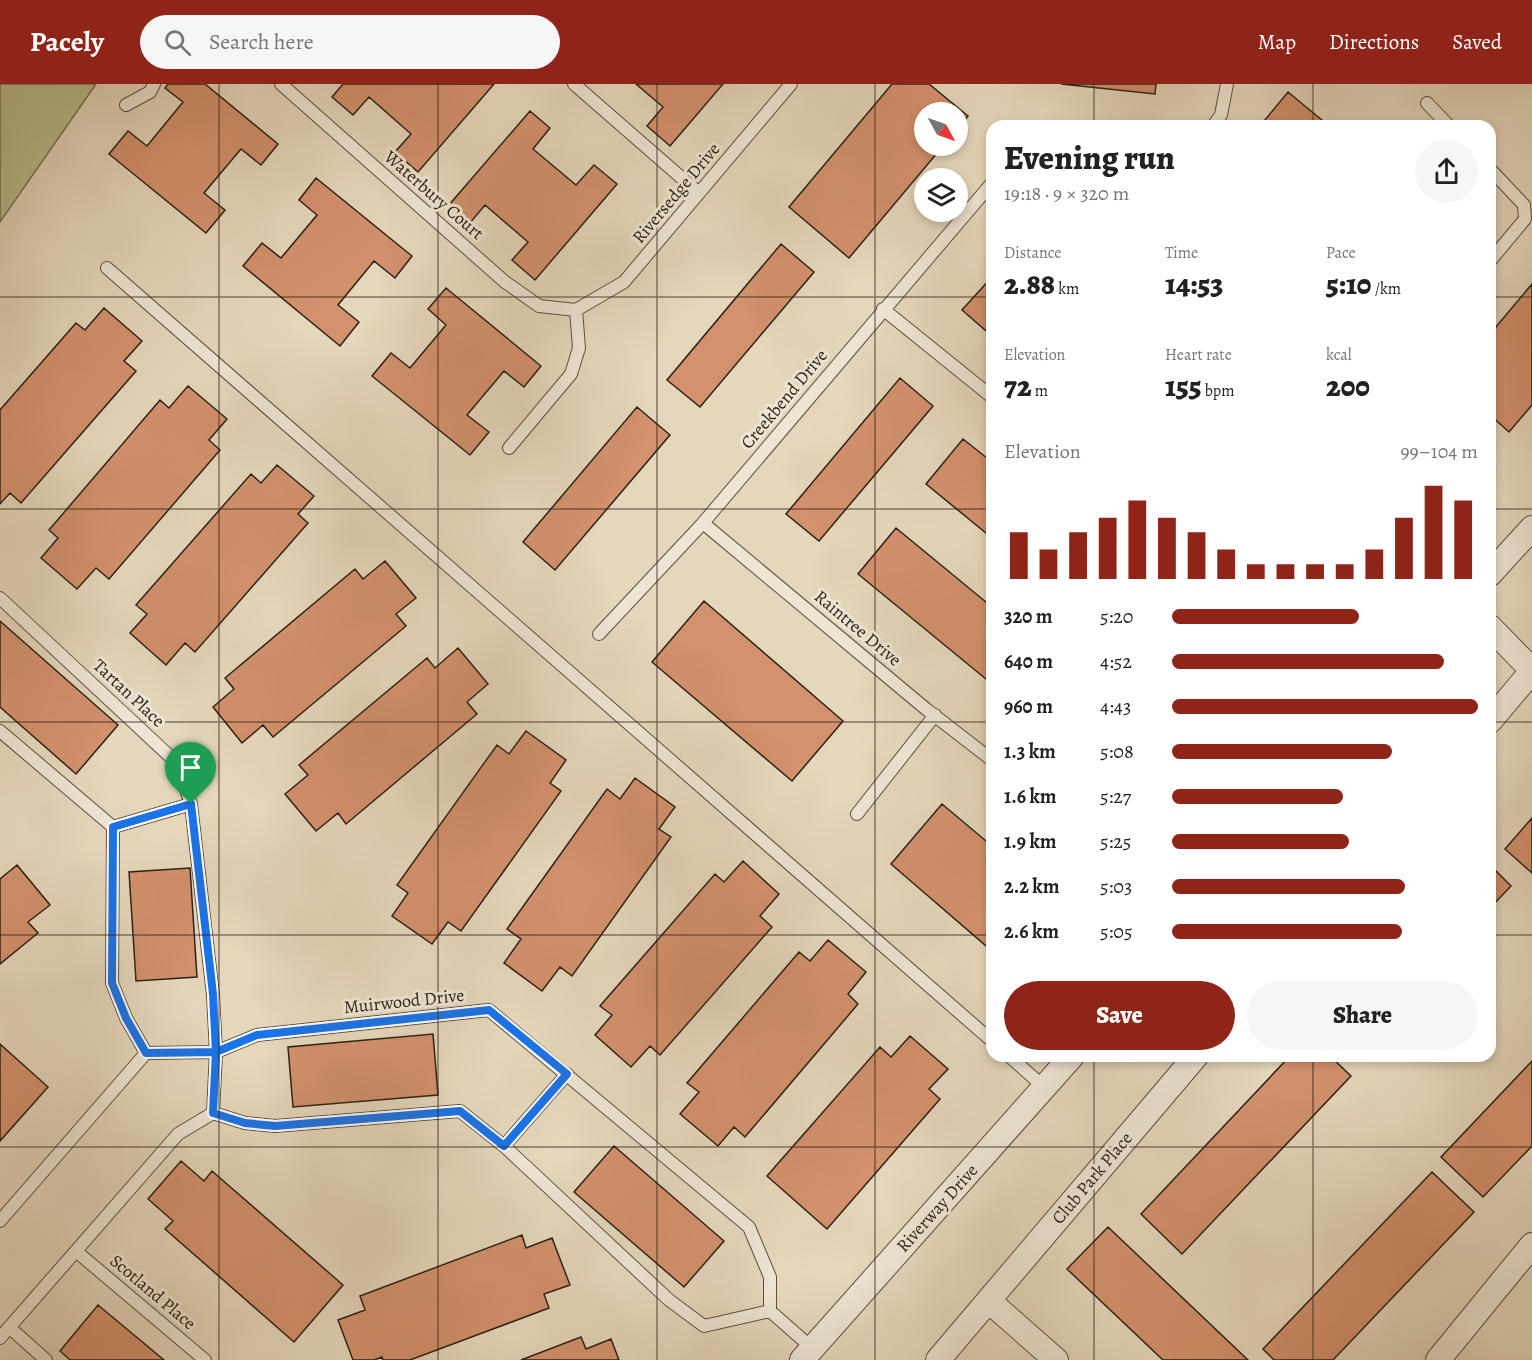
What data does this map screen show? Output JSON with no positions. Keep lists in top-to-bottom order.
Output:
{
  "streets": {
    "street": ["Club Park Place", "Riverway Drive"],
    "lane": [
      "Riversedge Drive",
      "Waterbury Court",
      "Creekbend Drive",
      "Raintree Drive",
      "Tartan Place",
      "Muirwood Drive",
      "Scotland Place"
    ]
  },
  "crossings": [
    ["Riversedge Drive", "Waterbury Court"],
    ["Creekbend Drive", "Raintree Drive"],
    ["Tartan Place", "Muirwood Drive"]
  ],
  "north": "bottom right",
  "page": {
    "header": "Pacely",
    "search": "Search here",
    "nav": ["Map", "Directions", "Saved"],
    "heading": ["Evening run", "19:18 · 9 × 320 m"],
    "stats": [
      ["Distance", "2.88 km"],
      ["Time", "14:53"],
      ["Pace", "5:10 /km"],
      ["Elevation", "72 m"],
      ["Heart rate", "155 bpm"],
      ["kcal", "200"]
    ],
    "chart": ["Elevation", "99–104 m"],
    "list": [
      {
        "name": "320 m",
        "note": "5:20"
      },
      {
        "name": "640 m",
        "note": "4:52"
      },
      {
        "name": "960 m",
        "note": "4:43"
      },
      {
        "name": "1.3 km",
        "note": "5:08"
      },
      {
        "name": "1.6 km",
        "note": "5:27"
      },
      {
        "name": "1.9 km",
        "note": "5:25"
      },
      {
        "name": "2.2 km",
        "note": "5:03"
      },
      {
        "name": "2.6 km",
        "note": "5:05"
      }
    ],
    "buttons": ["Save", "Share"]
  }
}
